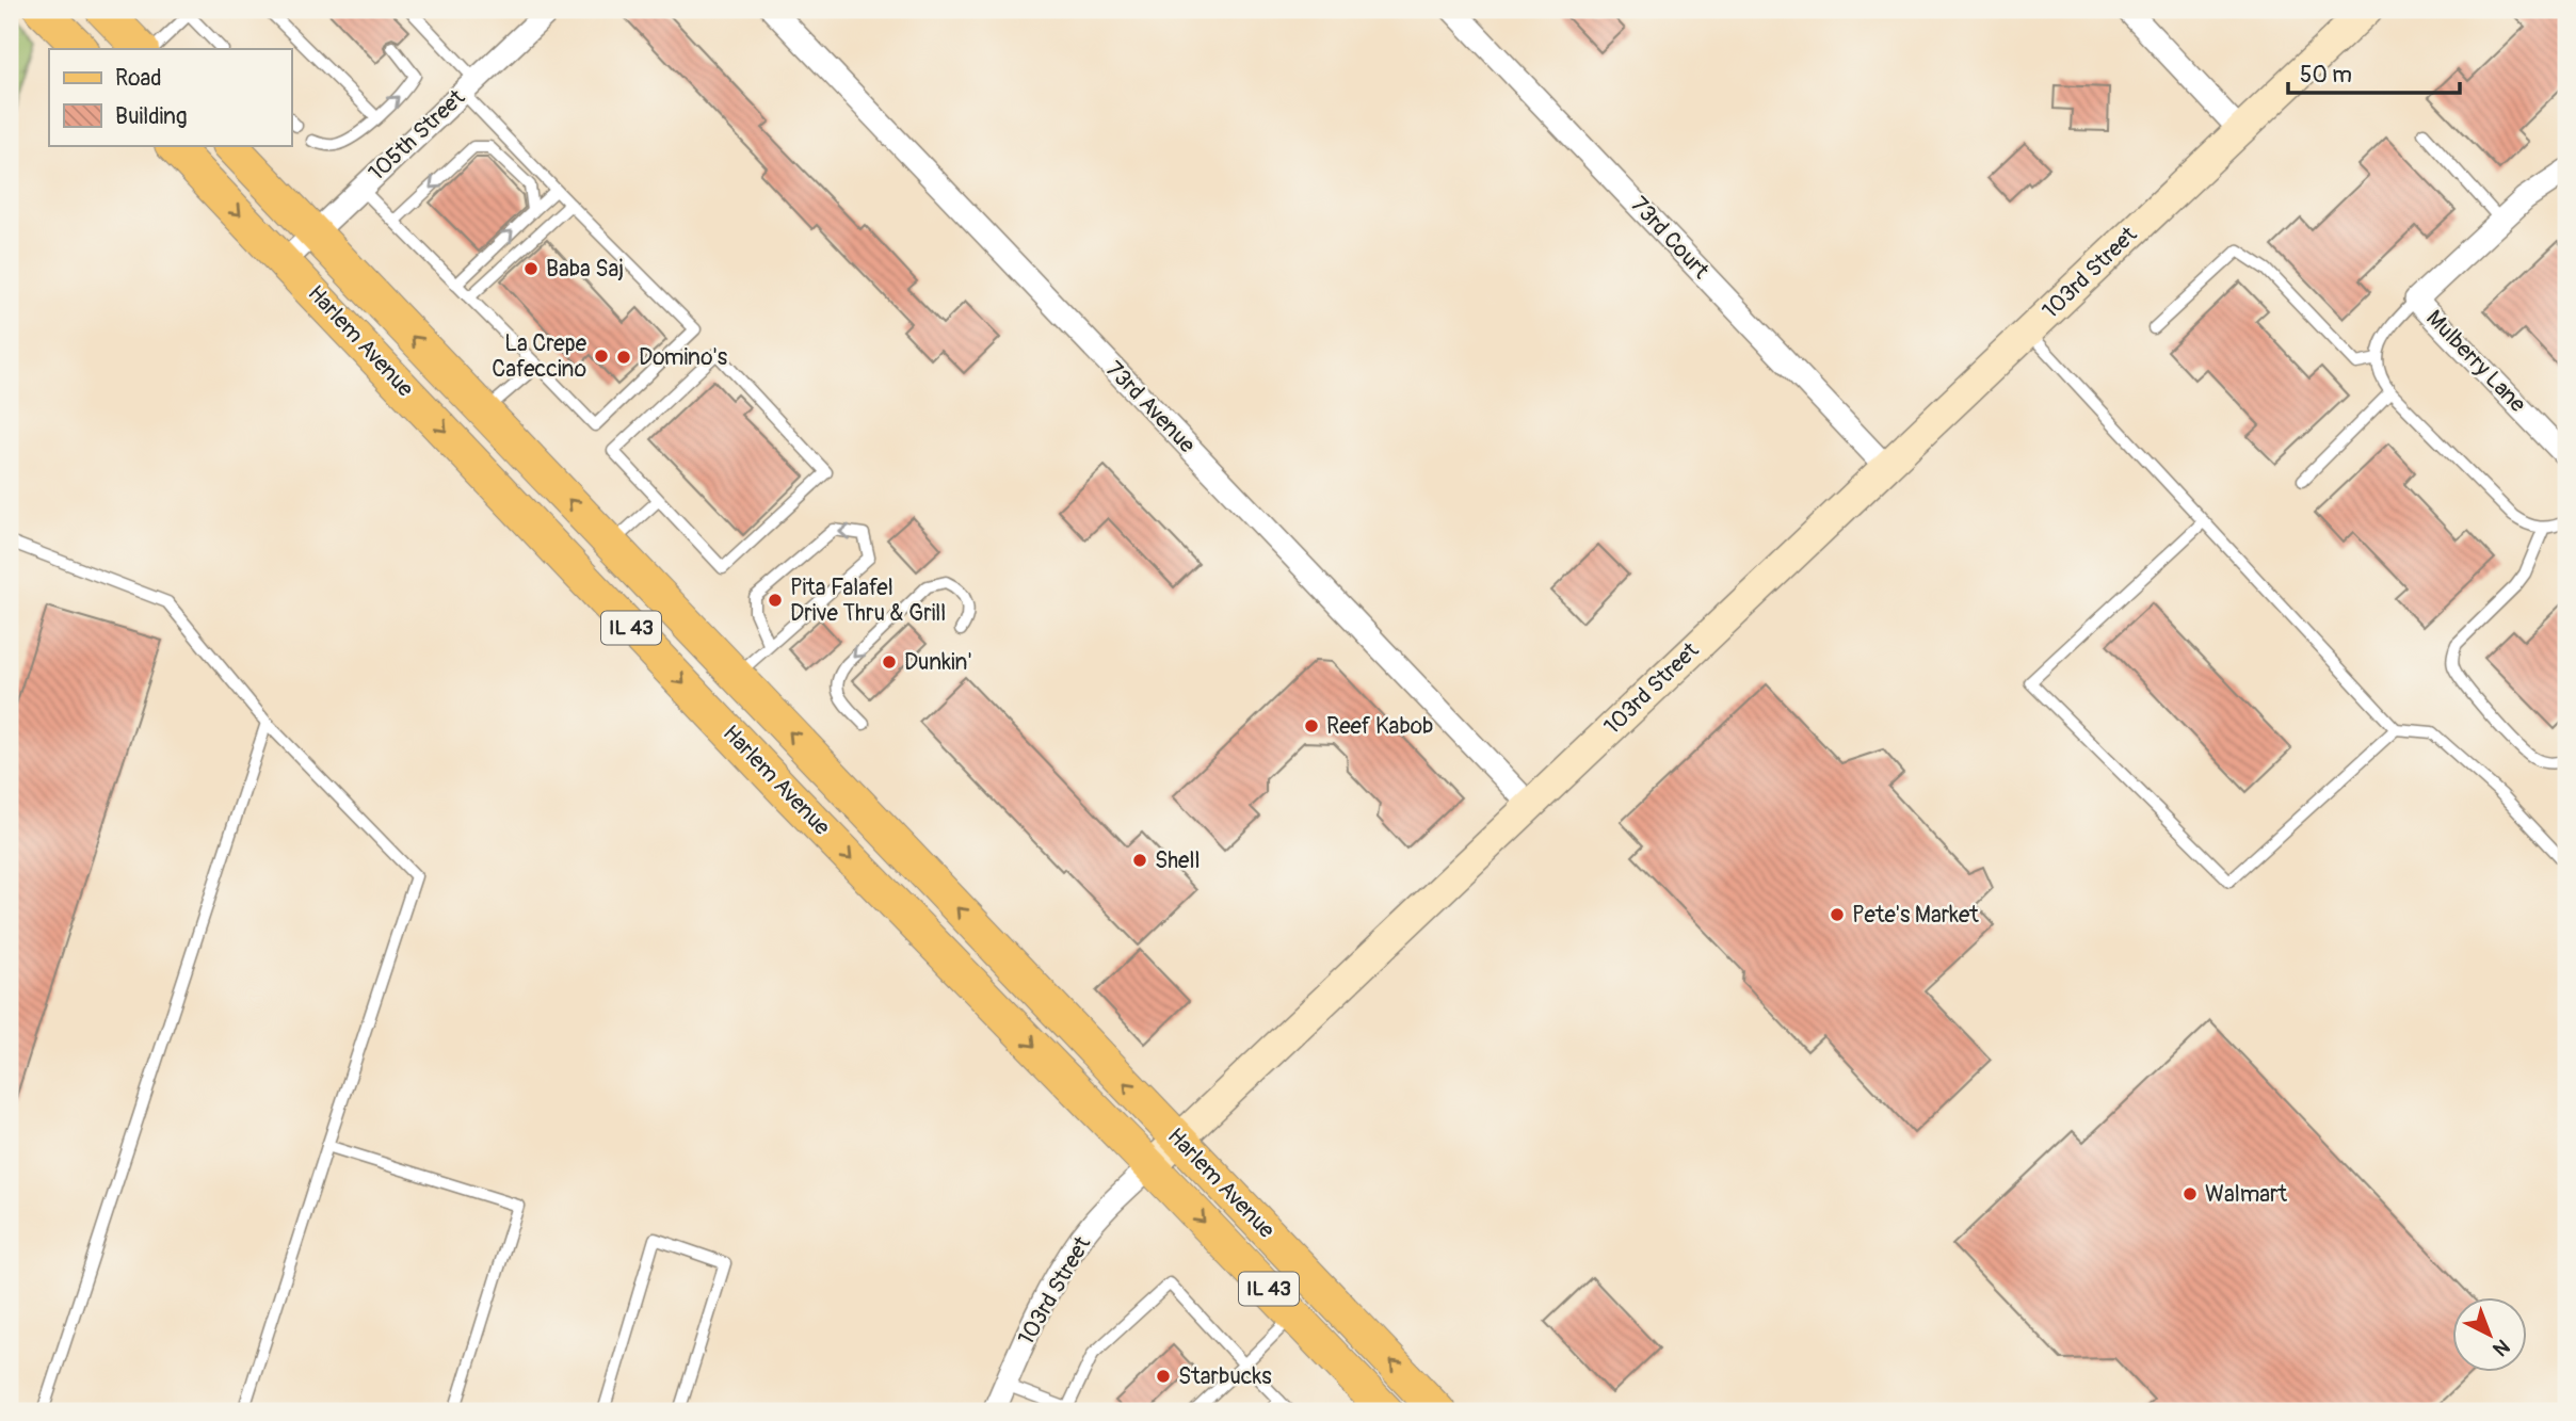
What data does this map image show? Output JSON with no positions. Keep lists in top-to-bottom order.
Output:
{
  "streets": {
    "main road": ["Harlem Avenue", "IL 43"],
    "street": [
      "105th Street",
      "73rd Court",
      "103rd Street",
      "Mulberry Lane",
      "73rd Avenue"
    ]
  },
  "crossings": [
    ["105th Street", "Harlem Avenue"],
    ["73rd Court", "103rd Street"],
    ["103rd Street", "Harlem Avenue"],
    ["103rd Street", "73rd Avenue"]
  ],
  "places": [
    "Baba Saj",
    "La Crepe Cafeccino",
    "Domino's",
    "Pita Falafel Drive Thru & Grill",
    "Dunkin'",
    "Reef Kabob",
    "Shell",
    "Pete's Market",
    "Walmart",
    "Starbucks"
  ],
  "legend": ["Road", "Building"],
  "scale_bar": "50 m",
  "north": "bottom right"
}
